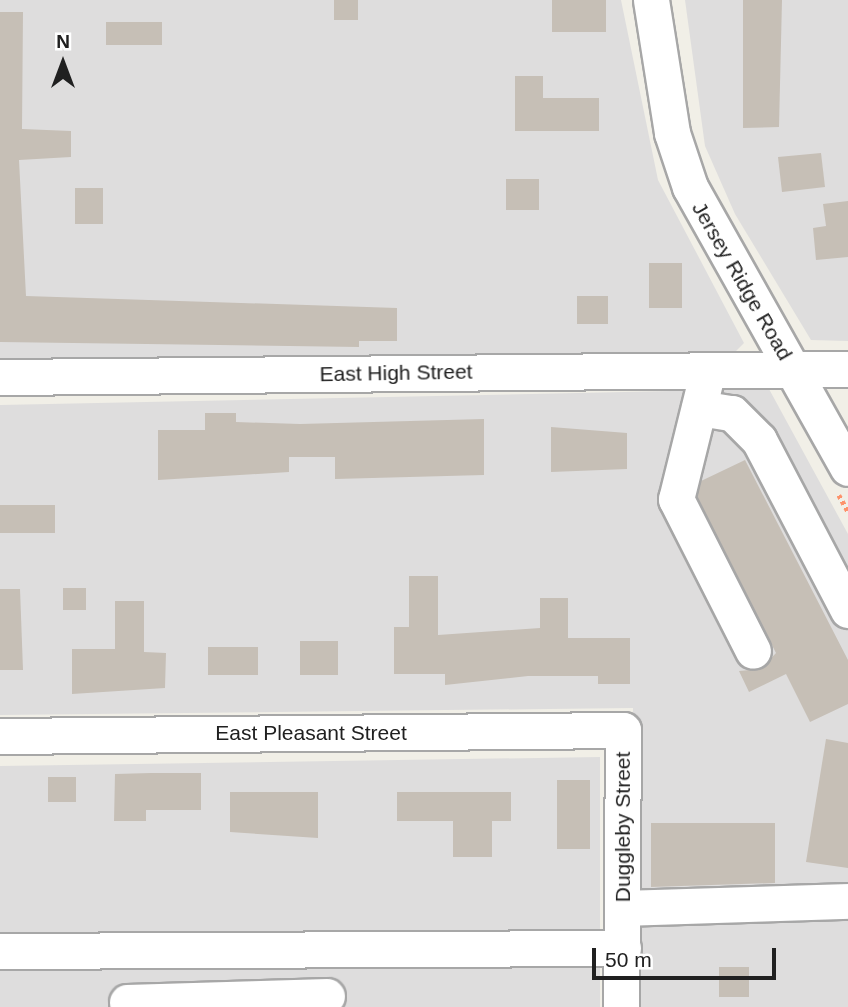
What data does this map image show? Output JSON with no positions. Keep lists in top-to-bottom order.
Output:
{
  "streets": {
    "street": [
      "Jersey Ridge Road",
      "East High Street",
      "East Pleasant Street",
      "Duggleby Street"
    ]
  },
  "crossings": [
    ["Jersey Ridge Road", "East High Street"],
    ["East Pleasant Street", "Duggleby Street"]
  ],
  "scale_bar": "50 m",
  "north": "top"
}
